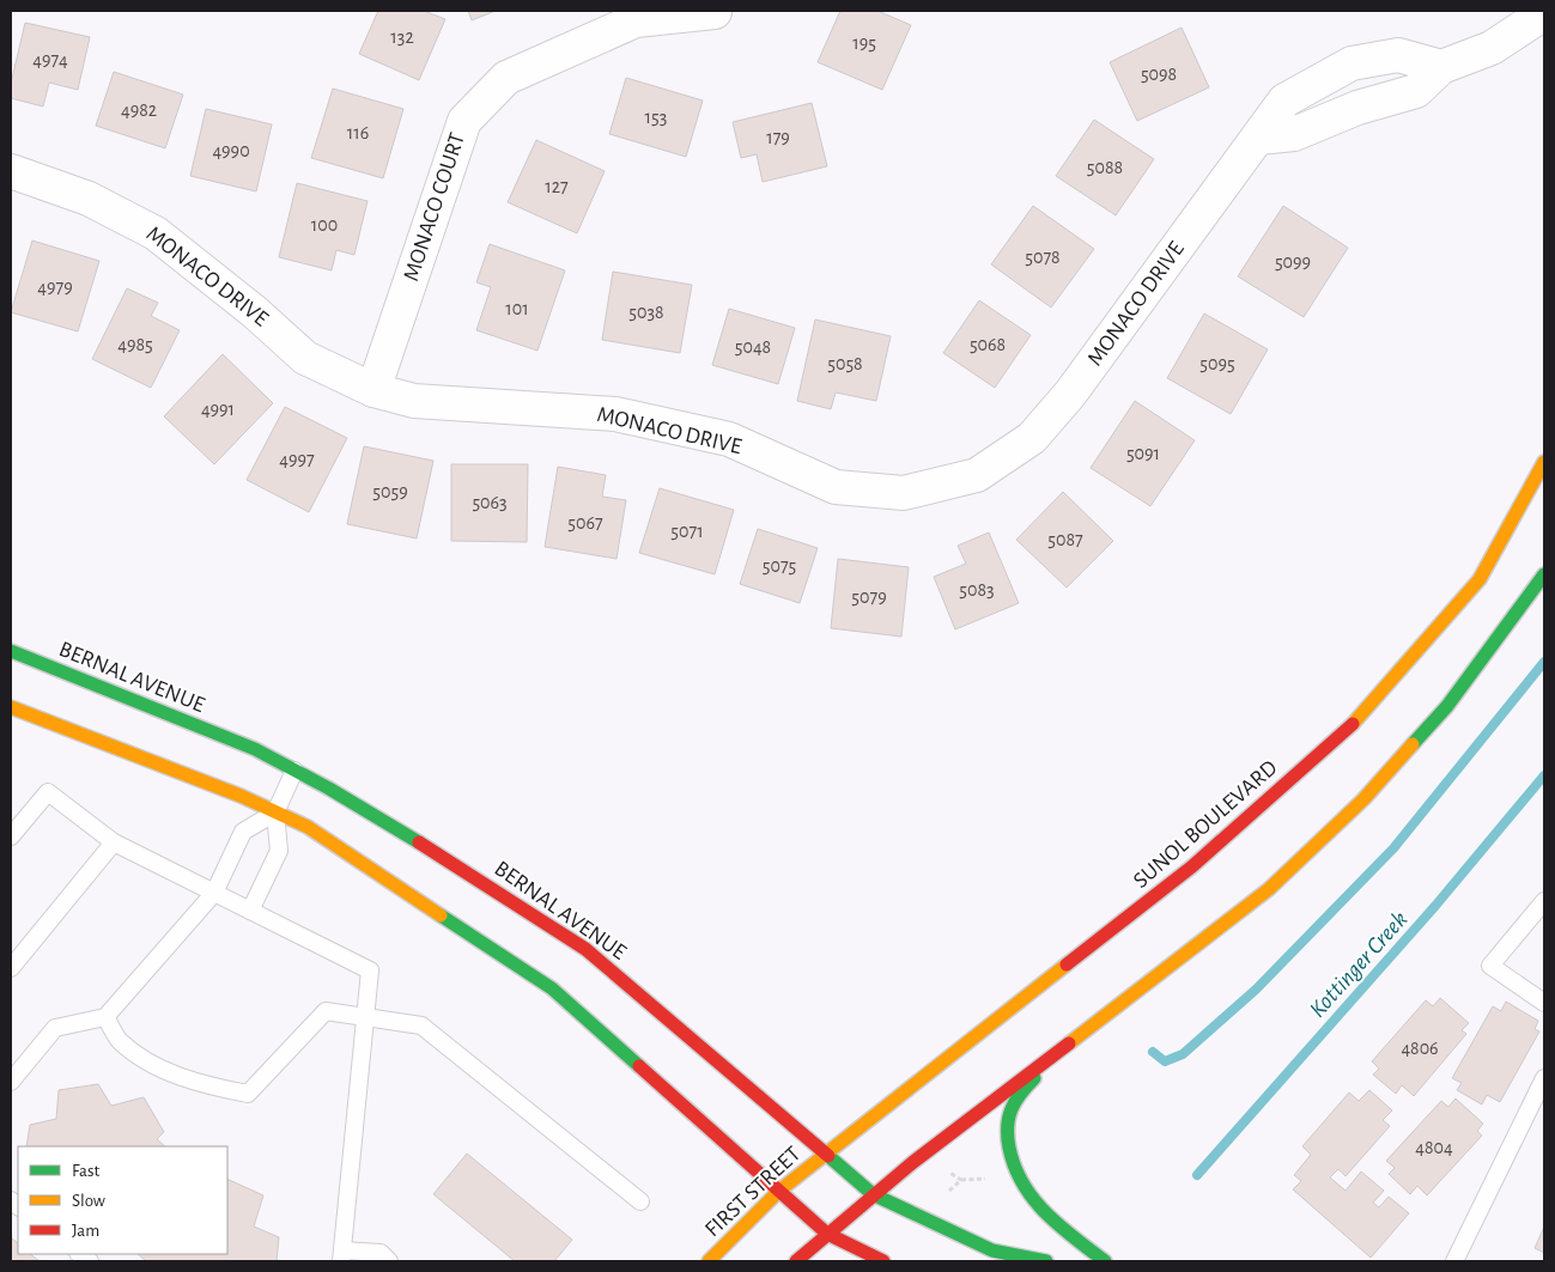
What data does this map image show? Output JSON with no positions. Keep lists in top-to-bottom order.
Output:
{
  "streets": {
    "main road": ["BERNAL AVENUE", "SUNOL BOULEVARD", "FIRST STREET"],
    "street": ["MONACO COURT", "MONACO DRIVE"]
  },
  "crossings": [
    ["MONACO COURT", "MONACO DRIVE"],
    ["BERNAL AVENUE", "SUNOL BOULEVARD"],
    ["BERNAL AVENUE", "FIRST STREET"],
    ["SUNOL BOULEVARD", "FIRST STREET"]
  ],
  "water": ["Kottinger Creek"],
  "house_numbers": [
    "132",
    "195",
    "4974",
    "5098",
    "4982",
    "153",
    "116",
    "179",
    "4990",
    "5088",
    "127",
    "100",
    "5078",
    "5099",
    "4979",
    "101",
    "5038",
    "4985",
    "5068",
    "5048",
    "5058",
    "5095",
    "4991",
    "5091",
    "4997",
    "5059",
    "5063",
    "5067",
    "5071",
    "5087",
    "5075",
    "5083",
    "5079",
    "4806",
    "4804"
  ],
  "legend": ["Fast", "Slow", "Jam"]
}
